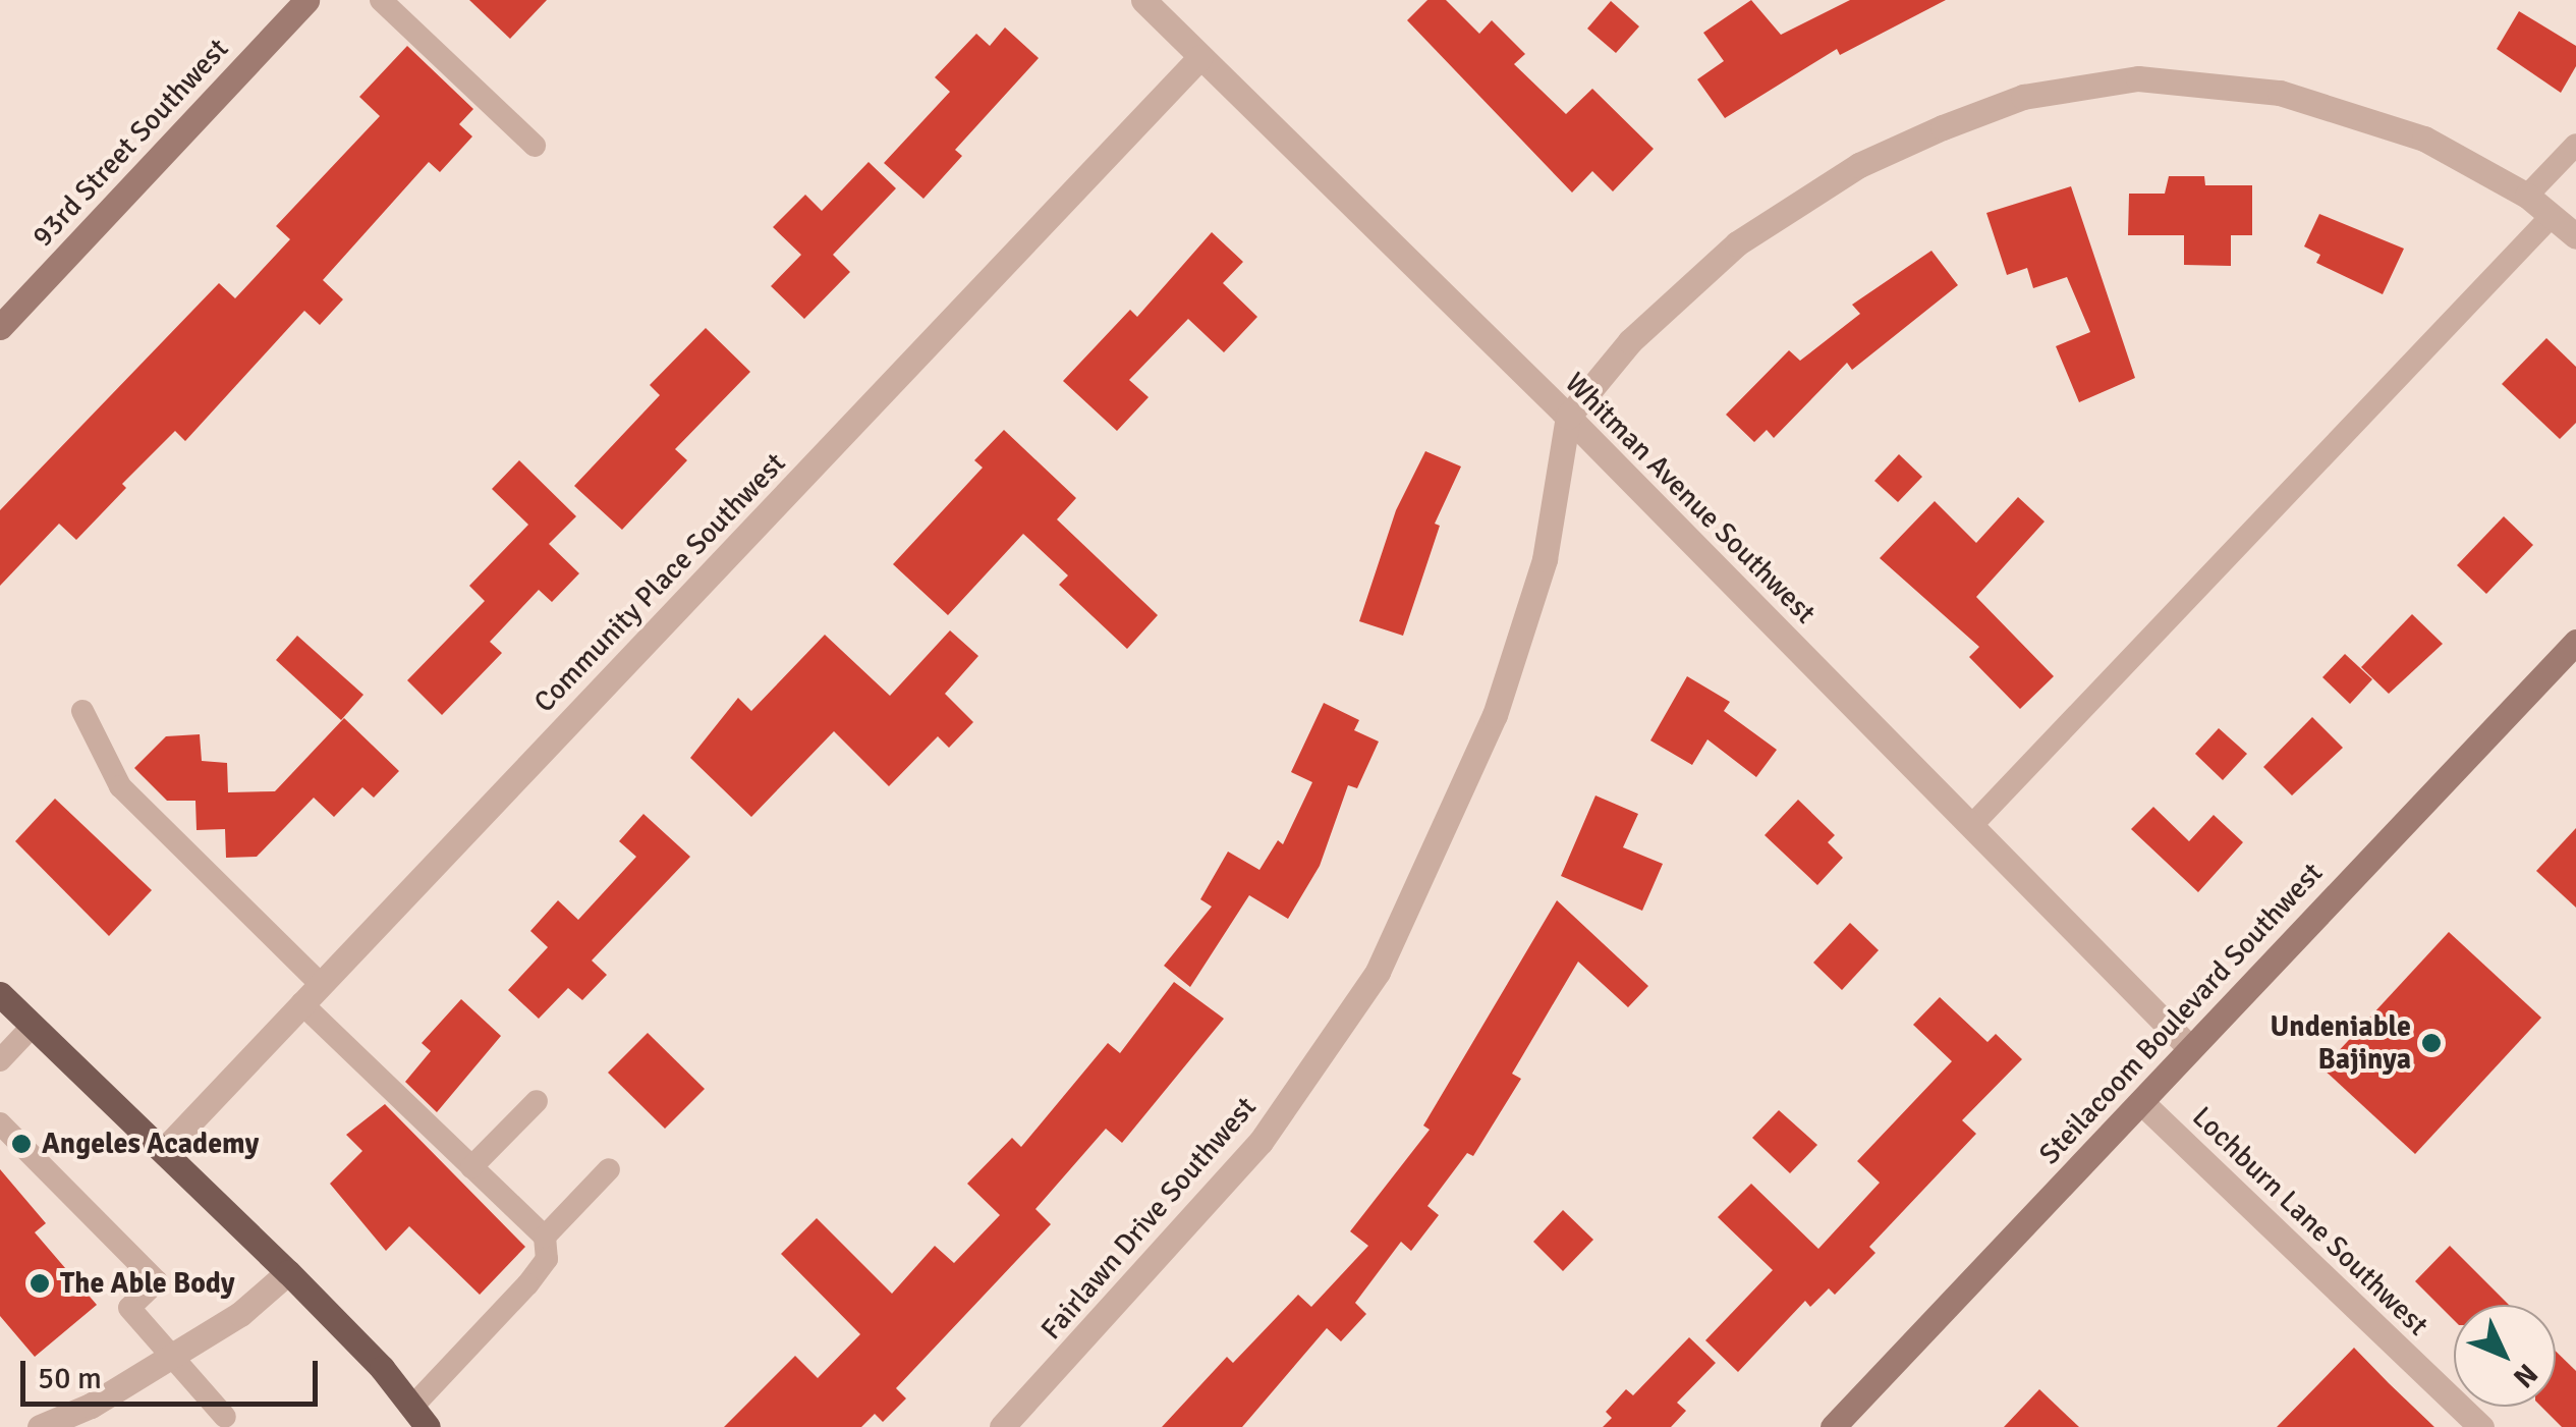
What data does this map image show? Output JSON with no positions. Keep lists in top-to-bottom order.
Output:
{
  "streets": {
    "main road": ["93rd Street Southwest", "Steilacoom Boulevard Southwest"],
    "street": [
      "Whitman Avenue Southwest",
      "Community Place Southwest",
      "Fairlawn Drive Southwest",
      "Lochburn Lane Southwest"
    ]
  },
  "crossings": [
    ["Whitman Avenue Southwest", "Community Place Southwest"],
    ["Whitman Avenue Southwest", "Steilacoom Boulevard Southwest"],
    ["Whitman Avenue Southwest", "Fairlawn Drive Southwest"],
    ["Steilacoom Boulevard Southwest", "Lochburn Lane Southwest"]
  ],
  "places": ["Undeniable Bajinya", "Angeles Academy", "The Able Body"],
  "scale_bar": "50 m",
  "north": "bottom right"
}
